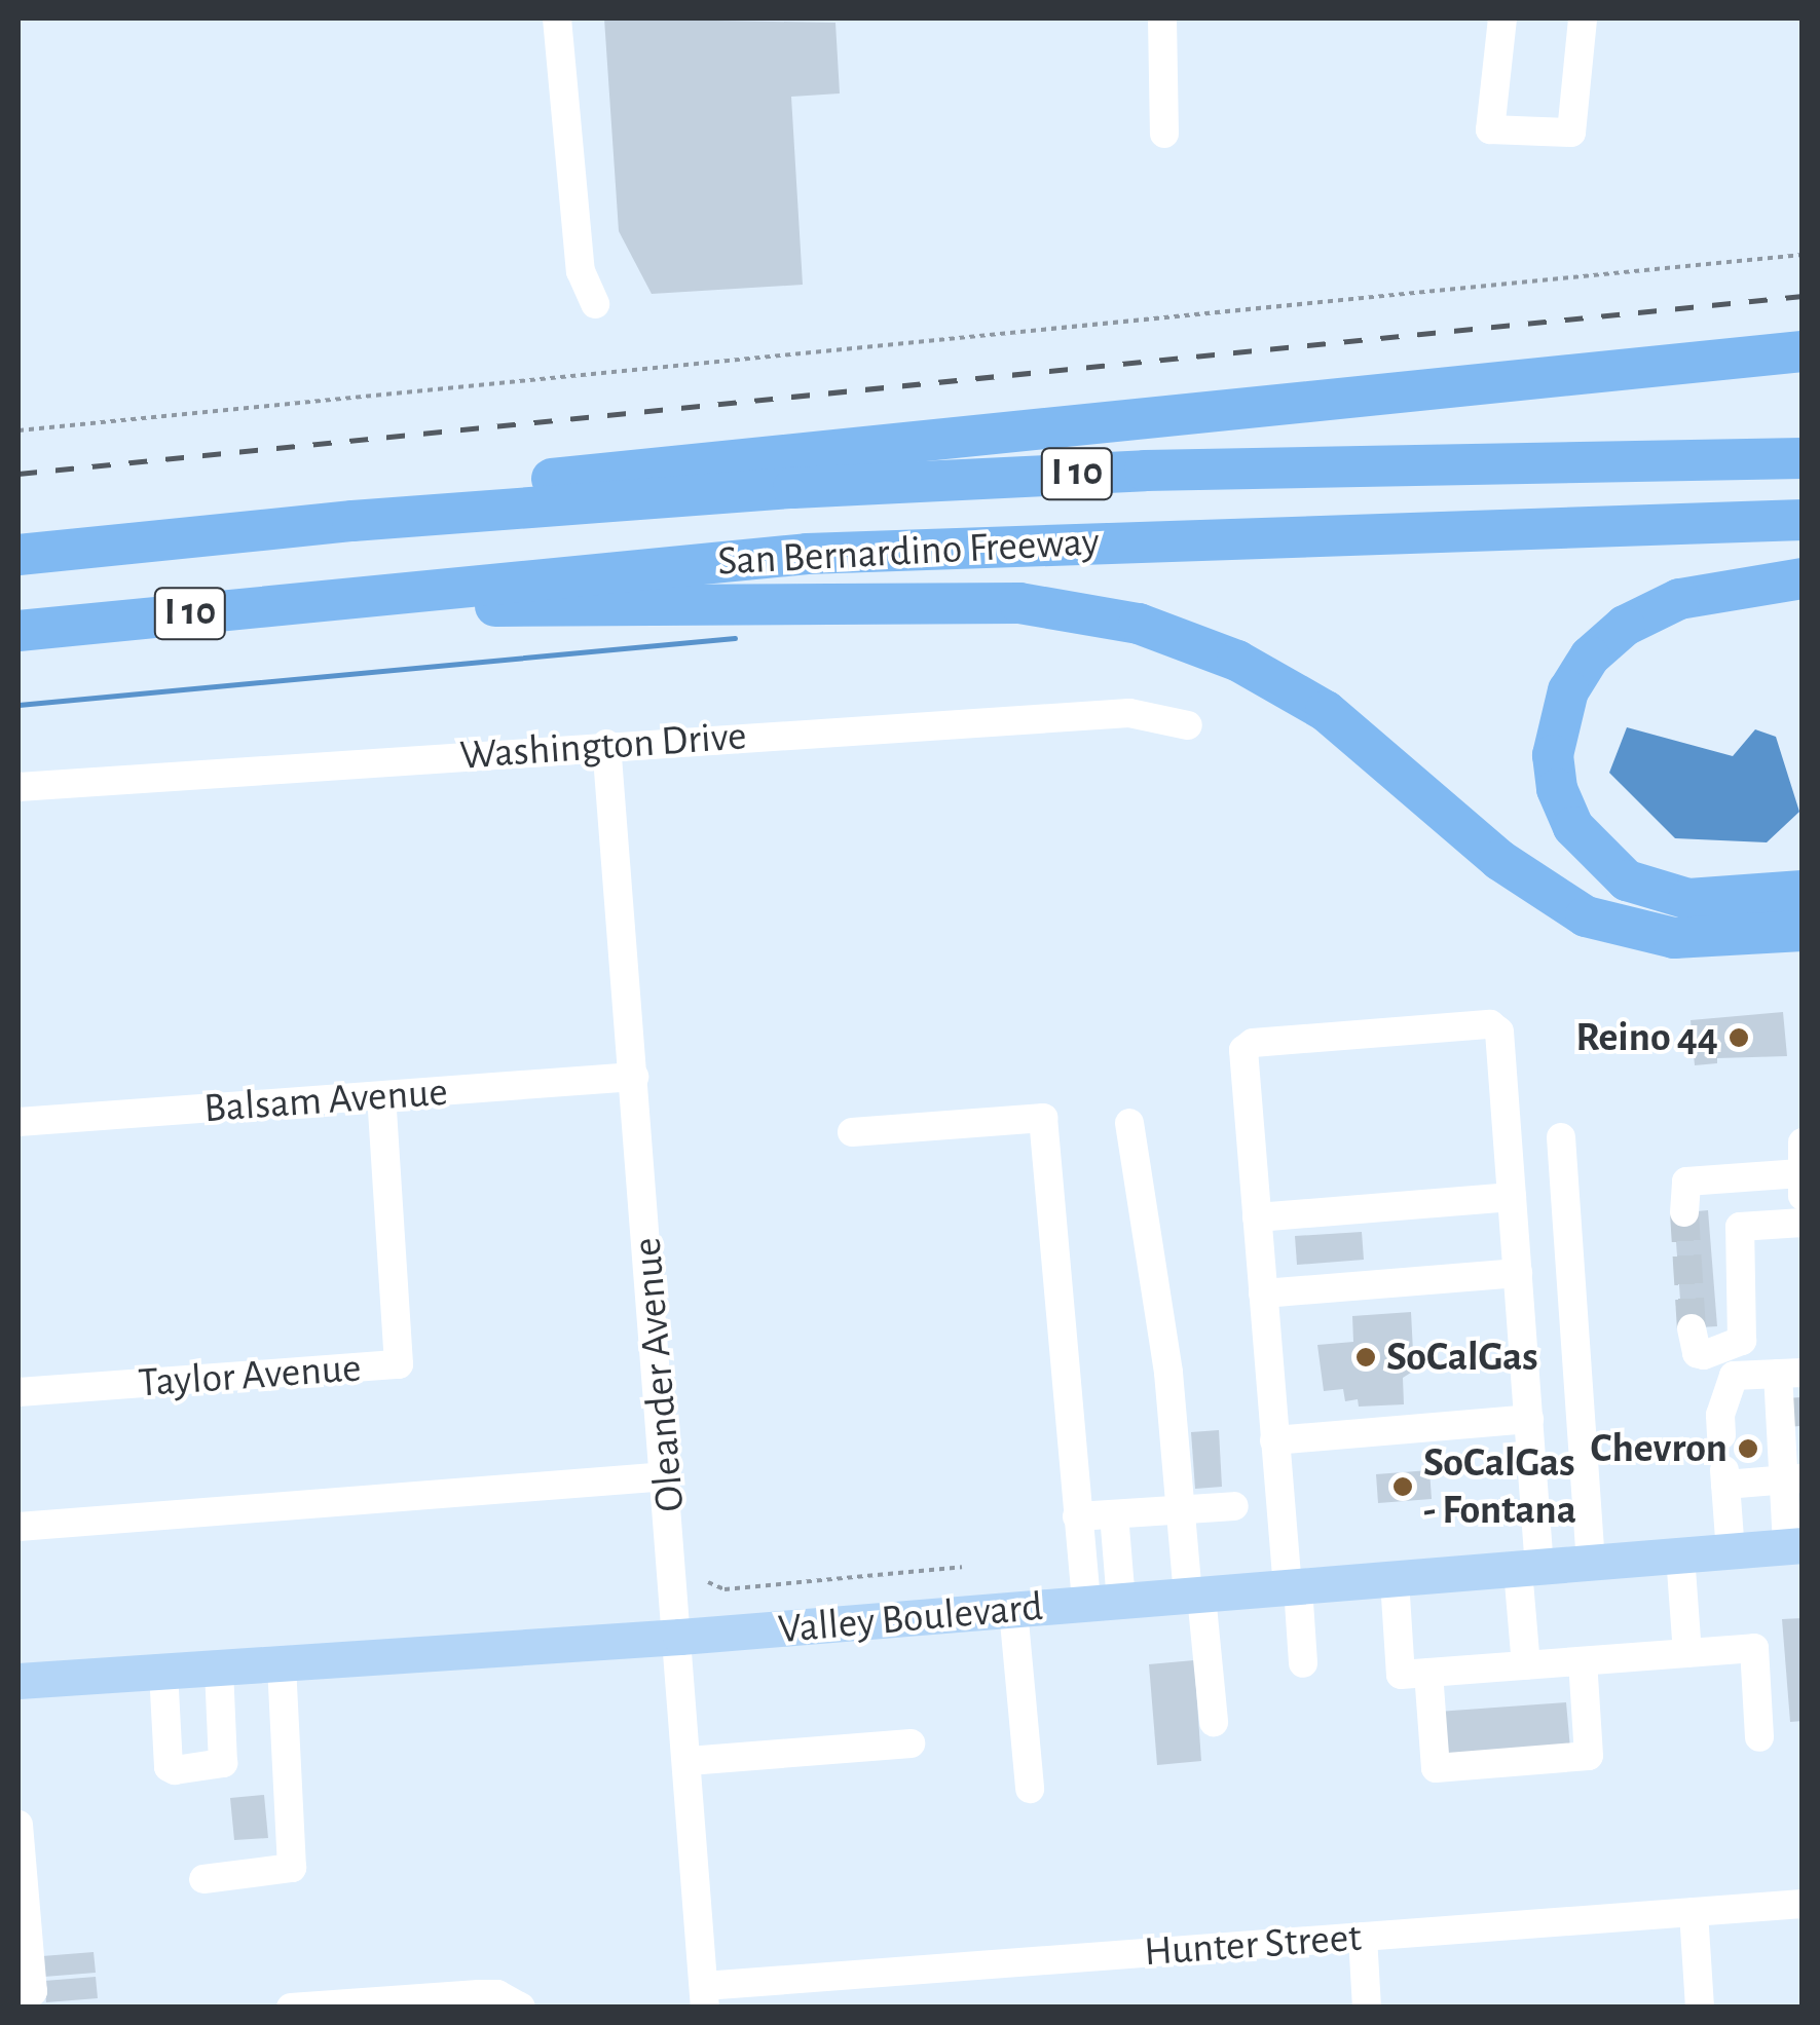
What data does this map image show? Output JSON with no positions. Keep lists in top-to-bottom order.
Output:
{
  "streets": {
    "highway": ["I 10", "San Bernardino Freeway"],
    "main road": ["Valley Boulevard"],
    "street": [
      "Washington Drive",
      "Balsam Avenue",
      "Oleander Avenue",
      "Taylor Avenue",
      "Hunter Street"
    ]
  },
  "crossings": [
    ["Washington Drive", "Oleander Avenue"],
    ["Balsam Avenue", "Oleander Avenue"],
    ["Balsam Avenue", "Taylor Avenue"],
    ["Oleander Avenue", "Valley Boulevard"],
    ["Oleander Avenue", "Hunter Street"]
  ],
  "places": [
    "Reino 44",
    "SoCalGas",
    "Chevron",
    "SoCalGas - Fontana"
  ]
}
